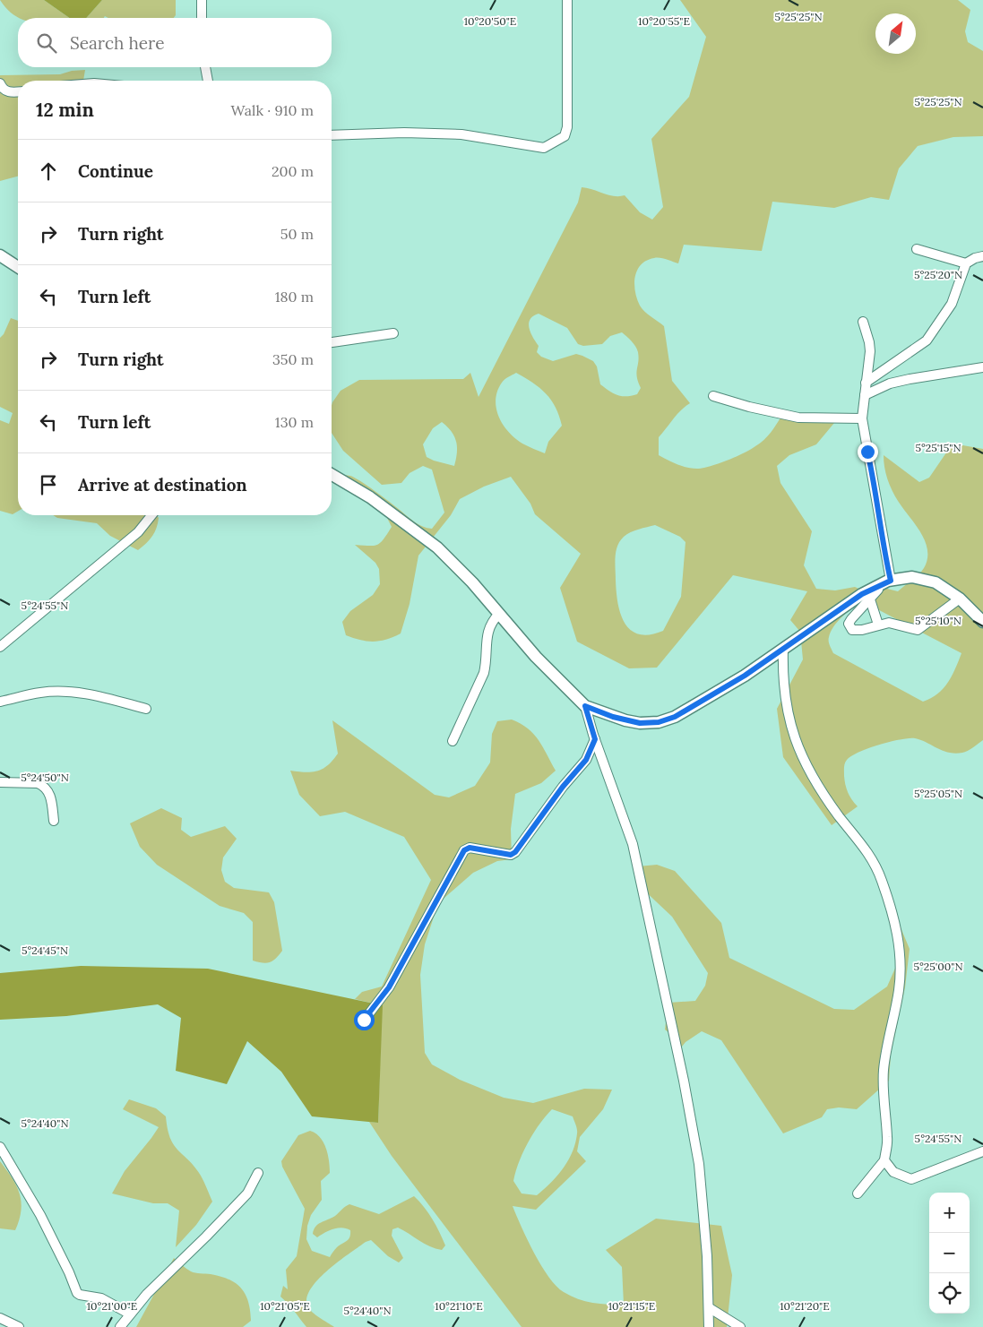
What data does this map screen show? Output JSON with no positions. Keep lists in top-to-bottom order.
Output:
{
  "north": "top right",
  "page": {
    "search": "Search here",
    "heading": ["12 min", "Walk · 910 m"],
    "list": [
      ["Continue", "200 m"],
      ["Turn right", "50 m"],
      ["Turn left", "180 m"],
      ["Turn right", "350 m"],
      ["Turn left", "130 m"],
      "Arrive at destination"
    ],
    "map_buttons": ["+", "−"]
  },
  "coordinates": [
    "5°25'25\"N",
    "10°20'50\"E",
    "10°20'55\"E",
    "5°25'20\"N",
    "5°25'15\"N",
    "5°24'55\"N",
    "5°25'10\"N",
    "5°24'50\"N",
    "5°25'05\"N",
    "5°24'45\"N",
    "5°25'00\"N",
    "5°24'40\"N",
    "10°21'00\"E",
    "10°21'05\"E",
    "10°21'10\"E",
    "10°21'15\"E",
    "10°21'20\"E"
  ]
}
